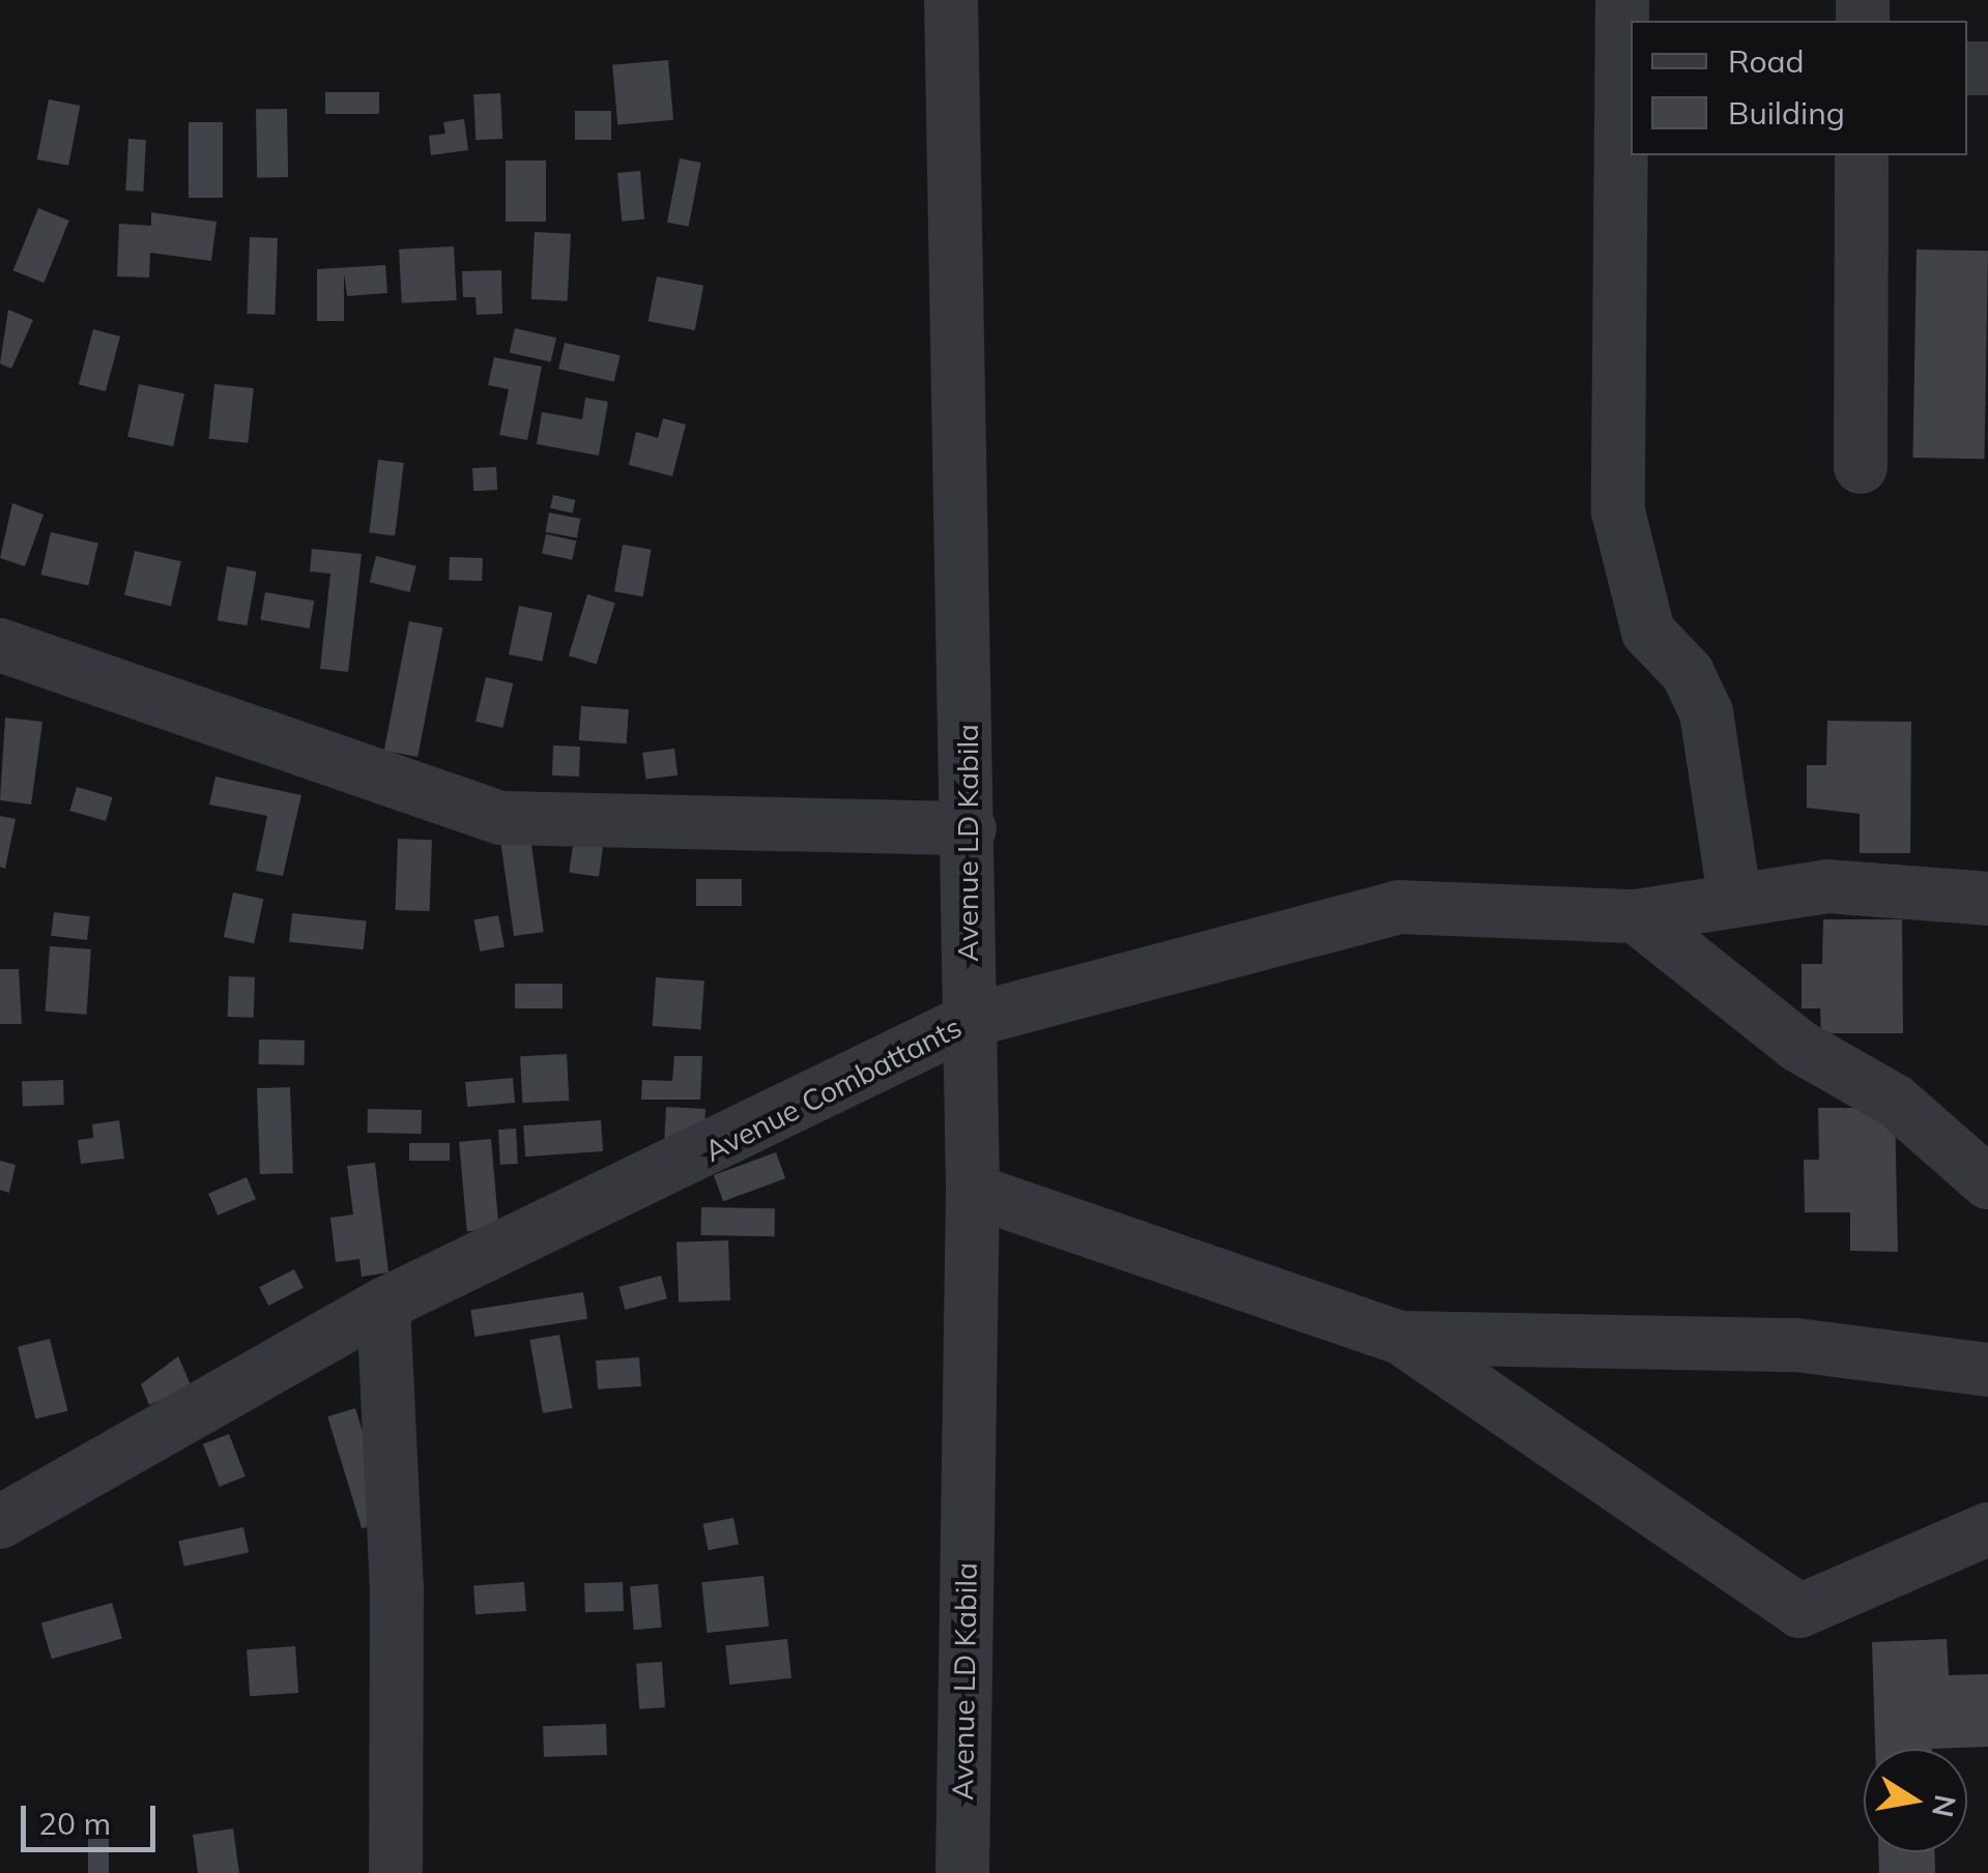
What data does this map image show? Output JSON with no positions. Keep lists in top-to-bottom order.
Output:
{
  "streets": {
    "street": ["Avenue LD Kabila", "Avenue Combattants"]
  },
  "crossings": [
    ["Avenue LD Kabila", "Avenue Combattants"]
  ],
  "legend": ["Road", "Building"],
  "scale_bar": "20 m",
  "north": "right"
}
